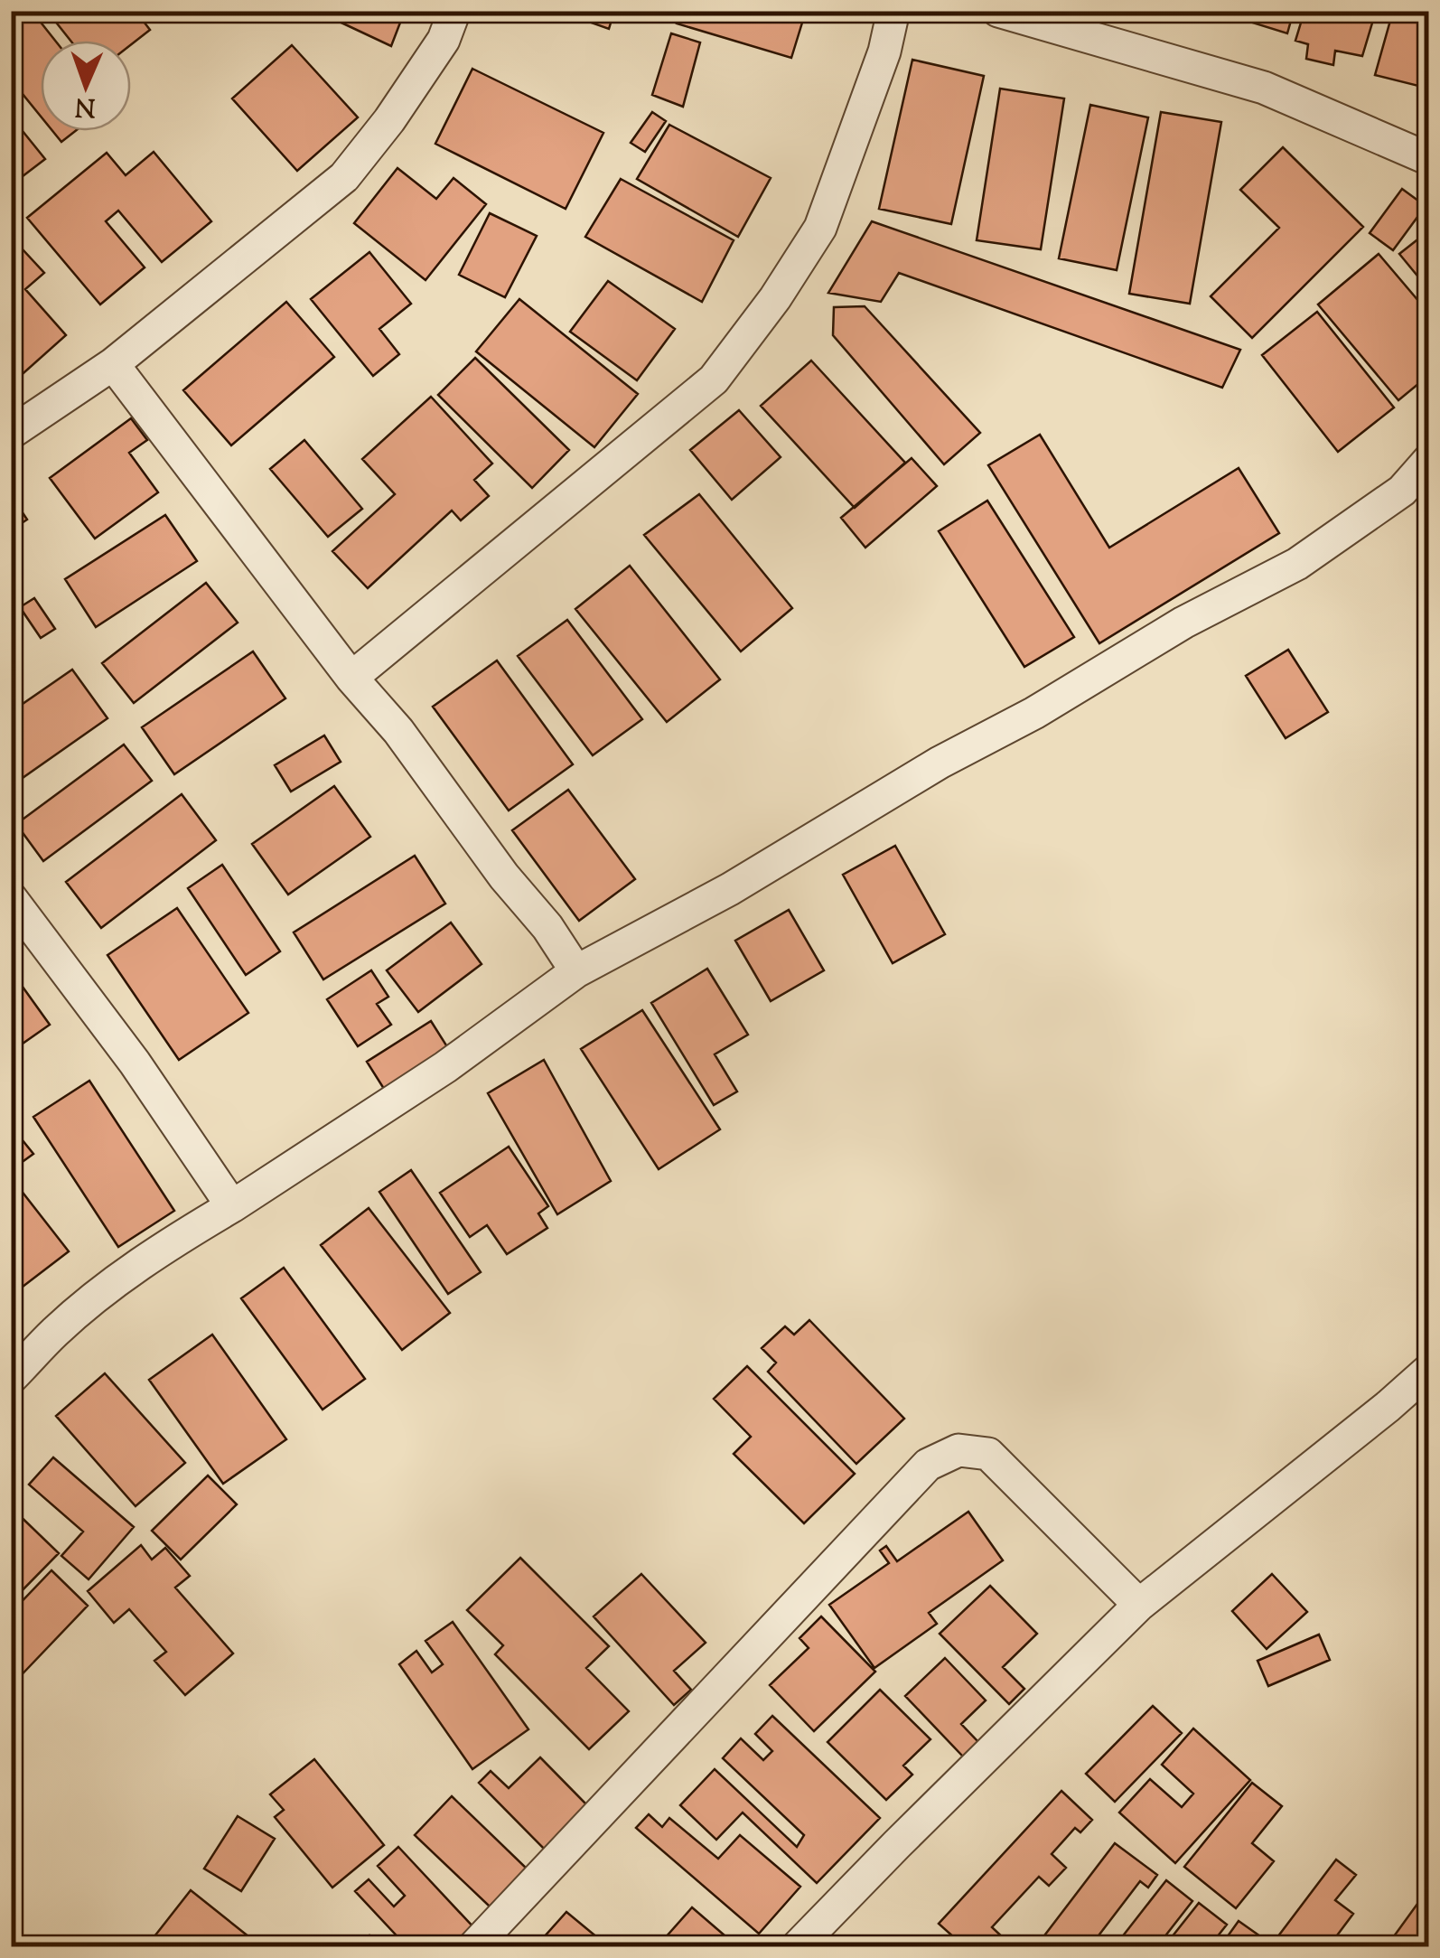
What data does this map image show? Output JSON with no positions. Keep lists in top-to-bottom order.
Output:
{
  "north": "bottom"
}
